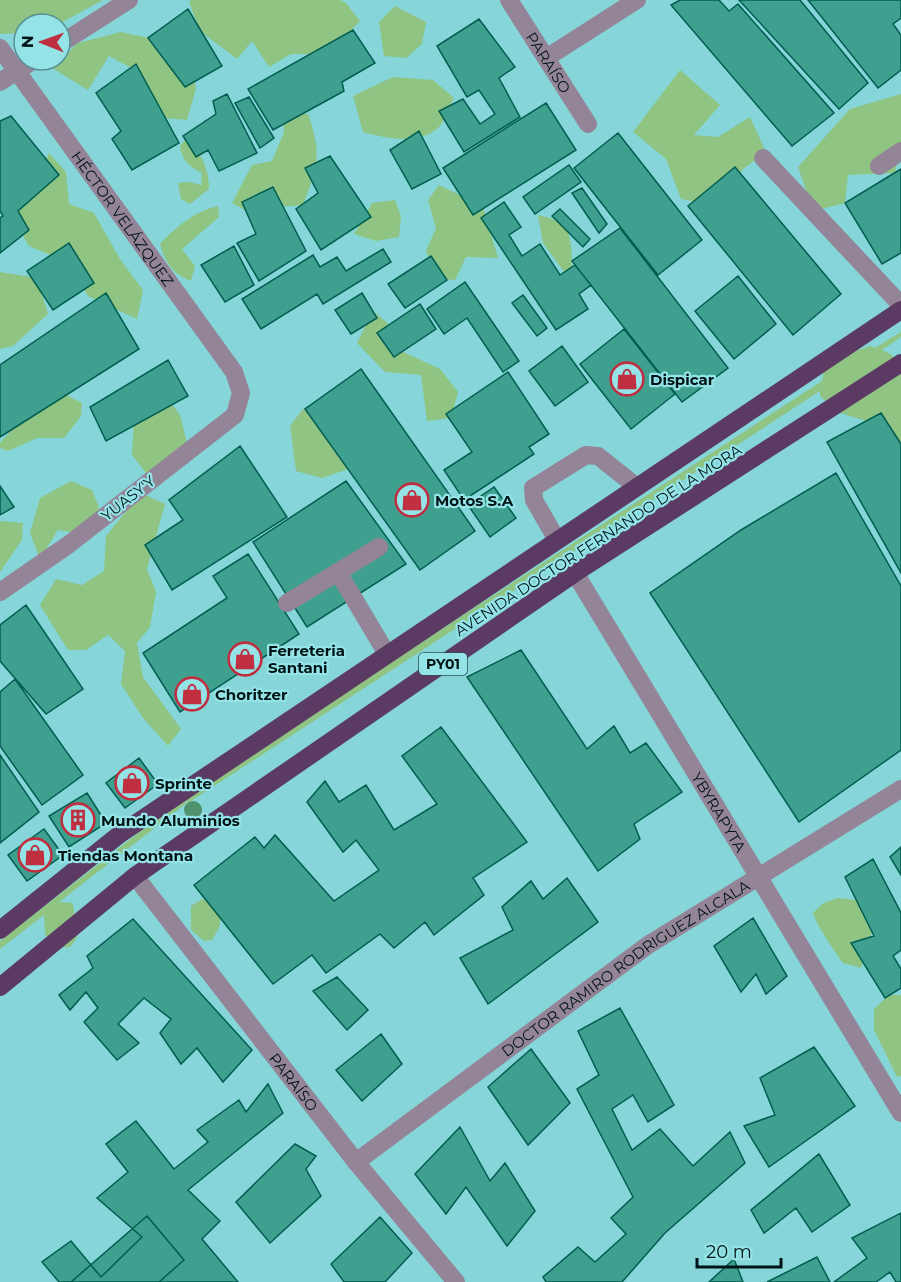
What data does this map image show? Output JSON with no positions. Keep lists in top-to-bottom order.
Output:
{
  "streets": {
    "highway": ["AVENIDA DOCTOR FERNANDO DE LA MORA", "PY01"],
    "street": [
      "PARAÍSO",
      "HÉCTOR VELÁZQUEZ",
      "YUASY'Y",
      "YBYRAPYTA",
      "DOCTOR RAMIRO RODRIGUEZ ALCALA"
    ]
  },
  "crossings": [
    ["PARAÍSO", "AVENIDA DOCTOR FERNANDO DE LA MORA"],
    ["PARAÍSO", "DOCTOR RAMIRO RODRIGUEZ ALCALA"],
    ["HÉCTOR VELÁZQUEZ", "YUASY'Y"],
    ["AVENIDA DOCTOR FERNANDO DE LA MORA", "YBYRAPYTA"],
    ["YBYRAPYTA", "DOCTOR RAMIRO RODRIGUEZ ALCALA"]
  ],
  "places": {
    "shop": [
      "Dispicar",
      "Motos S.A",
      "Ferreteria Santani",
      "Choritzer",
      "Sprinte",
      "Tiendas Montana"
    ],
    "building": ["Mundo Aluminios"]
  },
  "scale_bar": "20 m",
  "north": "left"
}
